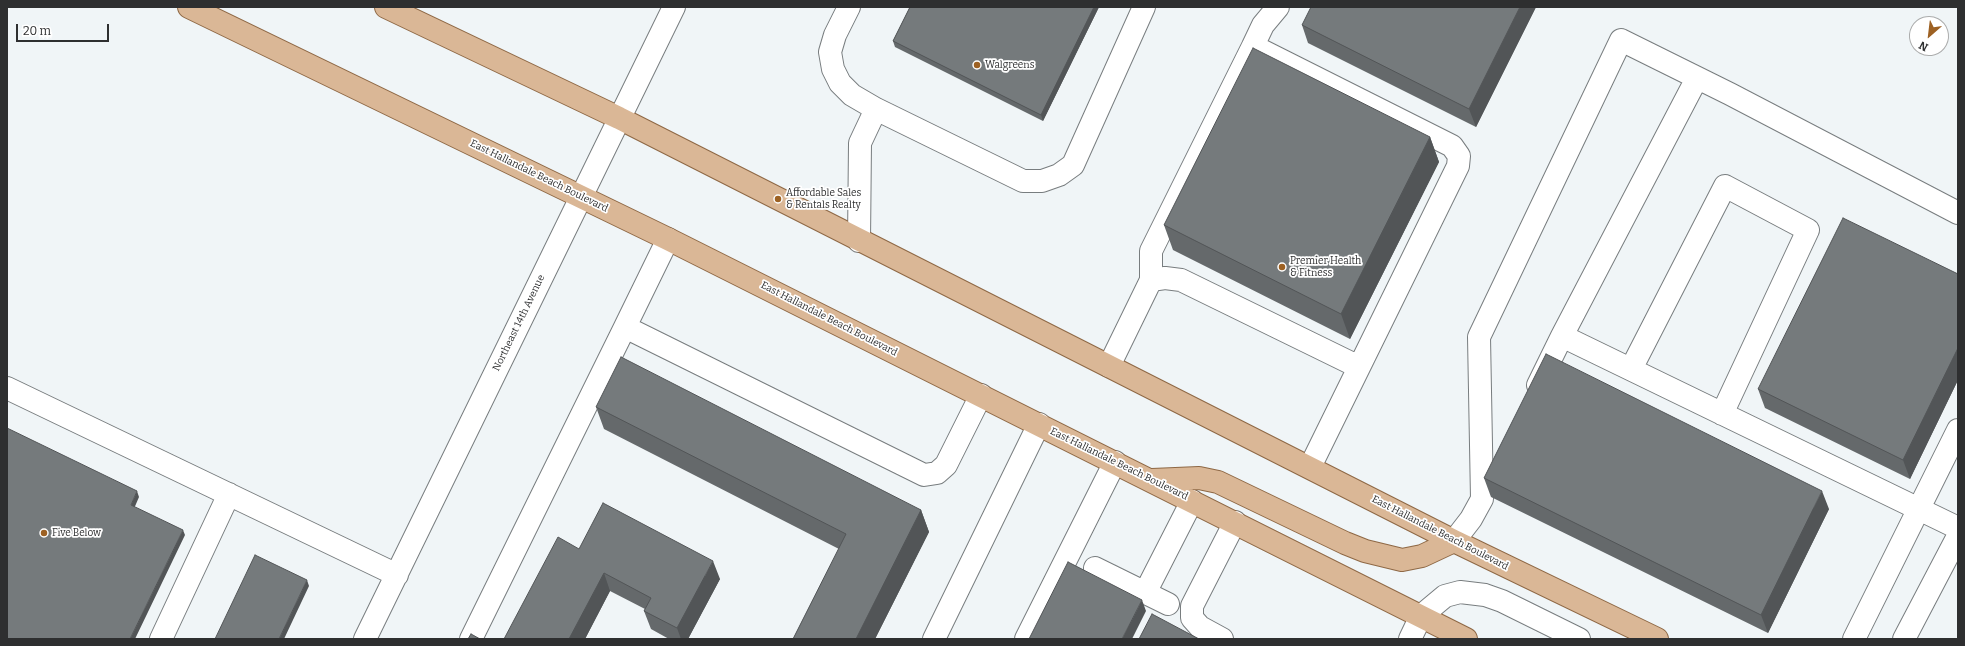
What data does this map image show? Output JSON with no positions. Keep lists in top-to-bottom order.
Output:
{
  "streets": {
    "main road": ["East Hallandale Beach Boulevard"],
    "street": ["Northeast 14th Avenue"]
  },
  "crossings": [
    ["East Hallandale Beach Boulevard", "Northeast 14th Avenue"]
  ],
  "places": [
    "Walgreens",
    "Affordable Sales & Rentals Realty",
    "Premier Health & Fitness",
    "Five Below"
  ],
  "scale_bar": "20 m",
  "north": "bottom left"
}
